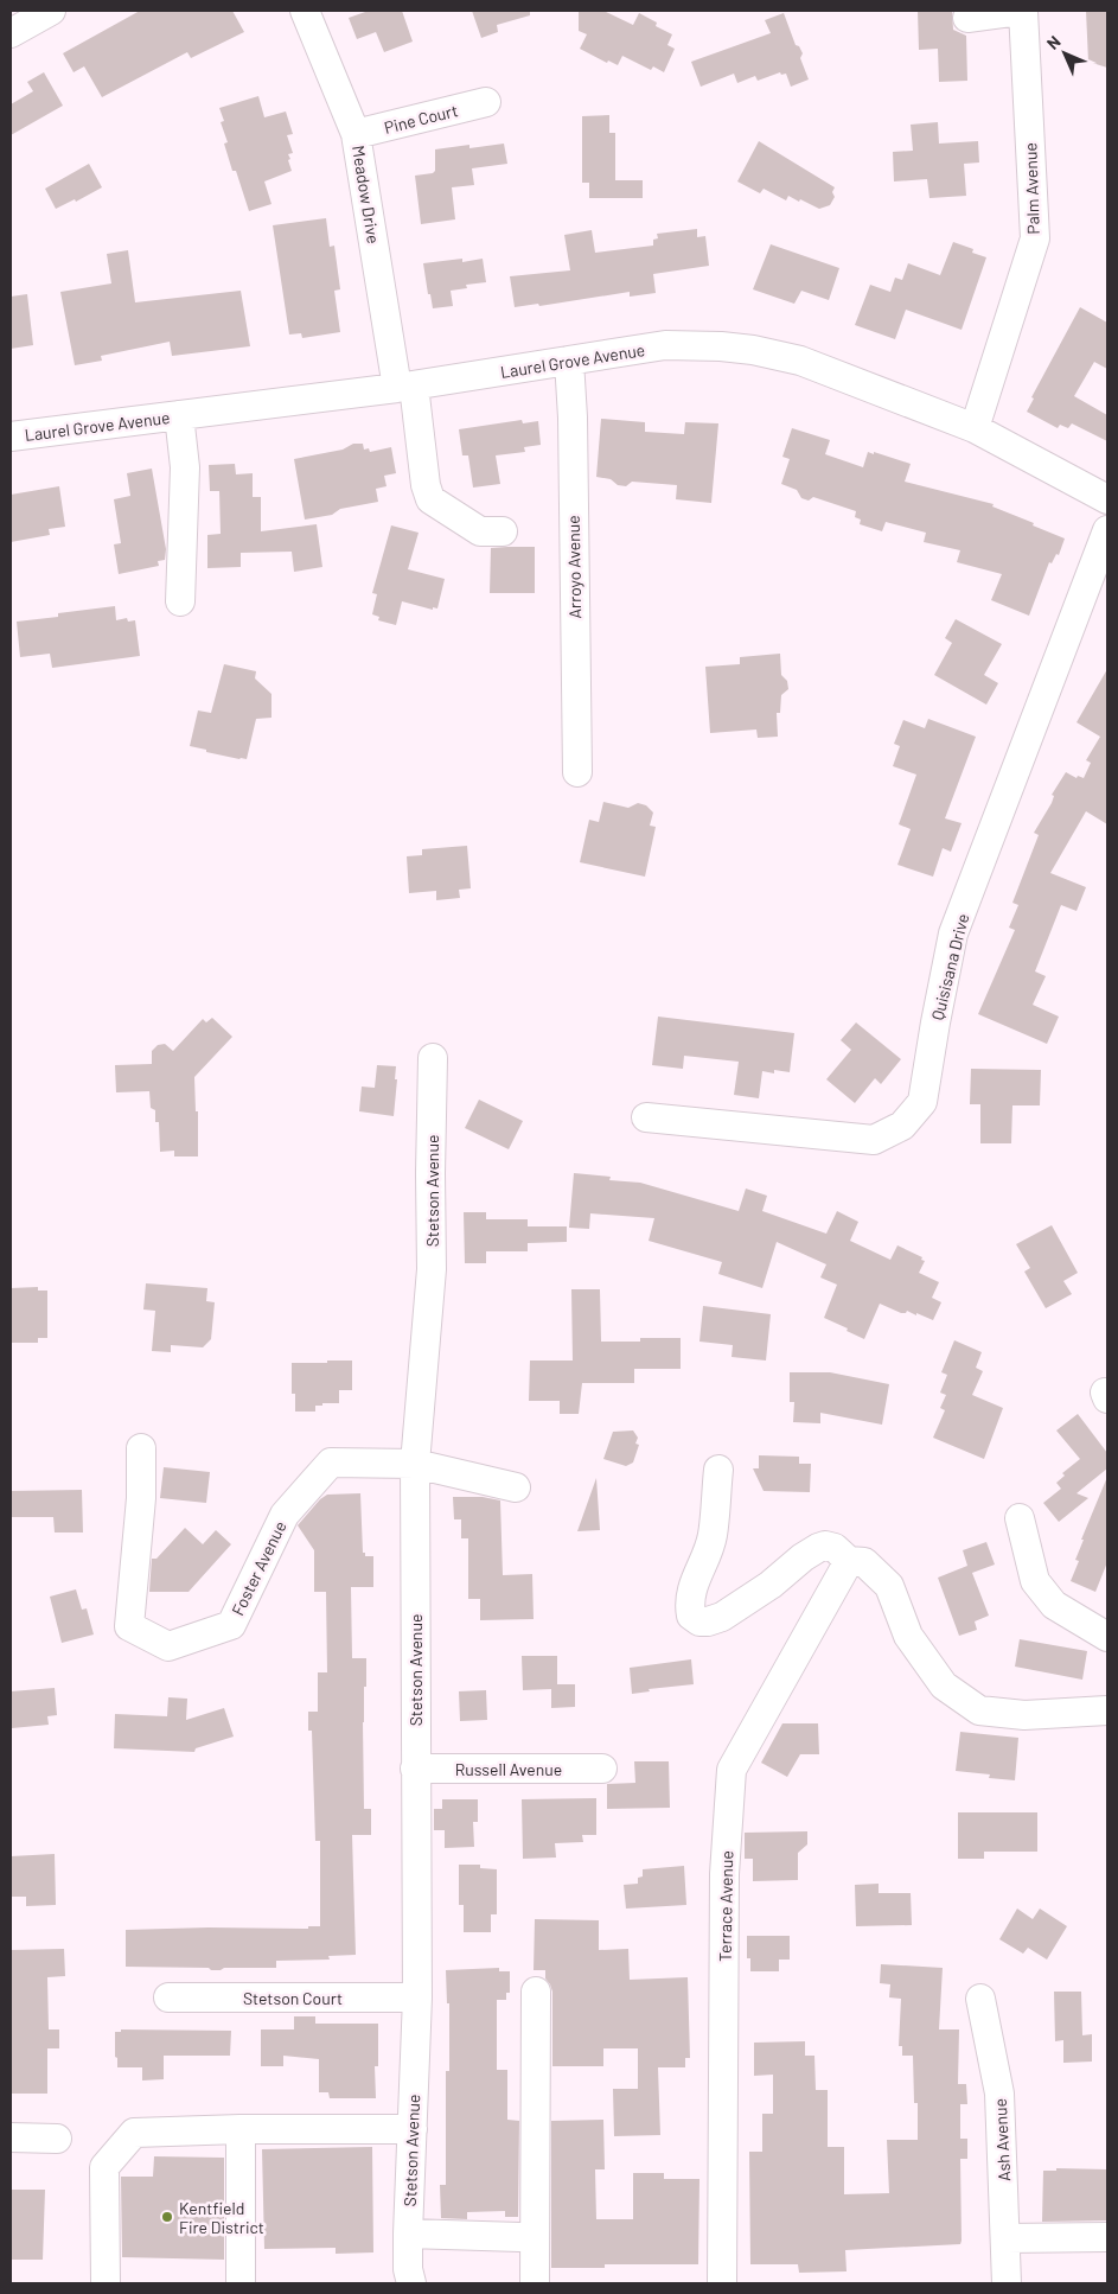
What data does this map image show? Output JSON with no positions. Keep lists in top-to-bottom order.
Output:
{
  "streets": {
    "street": [
      "Pine Court",
      "Palm Avenue",
      "Meadow Drive",
      "Laurel Grove Avenue",
      "Arroyo Avenue",
      "Quisisana Drive",
      "Stetson Avenue",
      "Foster Avenue",
      "Russell Avenue",
      "Terrace Avenue",
      "Stetson Court",
      "Ash Avenue"
    ]
  },
  "crossings": [
    ["Pine Court", "Meadow Drive"],
    ["Palm Avenue", "Laurel Grove Avenue"],
    ["Meadow Drive", "Laurel Grove Avenue"],
    ["Laurel Grove Avenue", "Arroyo Avenue"],
    ["Stetson Avenue", "Foster Avenue"],
    ["Stetson Avenue", "Russell Avenue"],
    ["Stetson Avenue", "Stetson Court"]
  ],
  "places": ["Kentfield Fire District"],
  "north": "top left"
}
